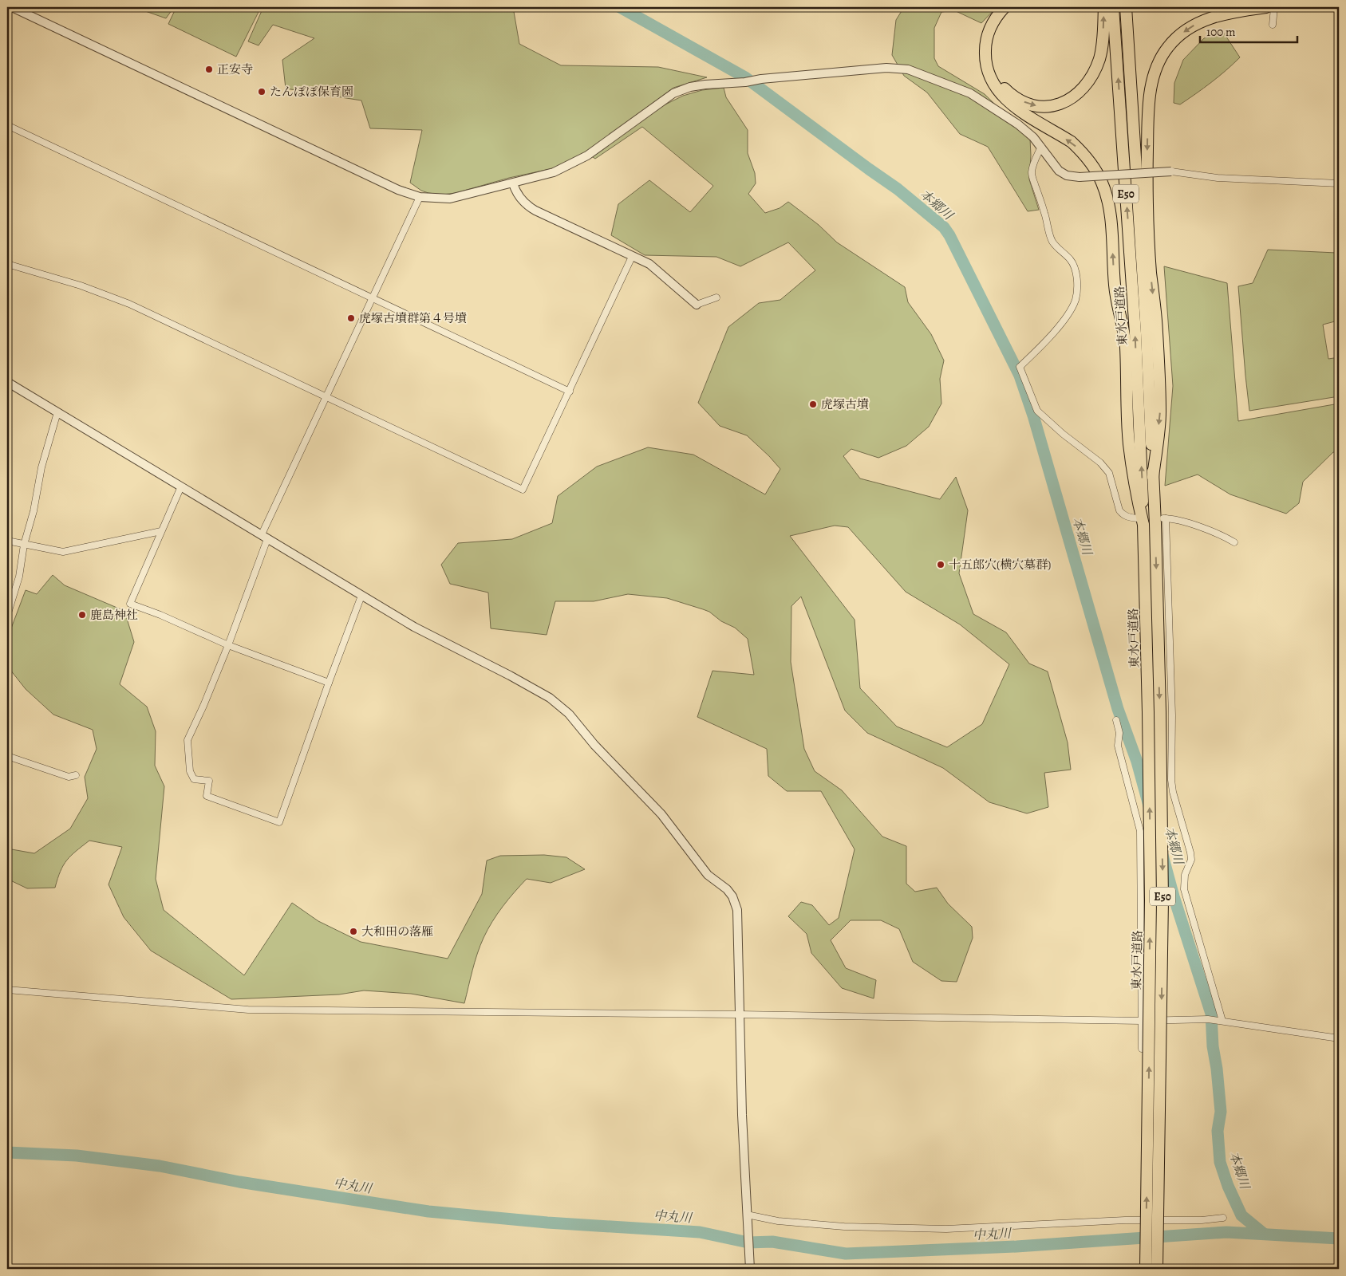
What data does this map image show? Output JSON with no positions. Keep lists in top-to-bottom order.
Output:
{
  "streets": {
    "highway": ["E50", "東水戸道路"]
  },
  "water": ["本郷川", "中丸川"],
  "places": [
    "正安寺",
    "たんぽぽ保育園",
    "虎塚古墳群第４号墳",
    "虎塚古墳",
    "十五郎穴(横穴墓群)",
    "鹿島神社",
    "大和田の落雁"
  ],
  "scale_bar": "100 m"
}
